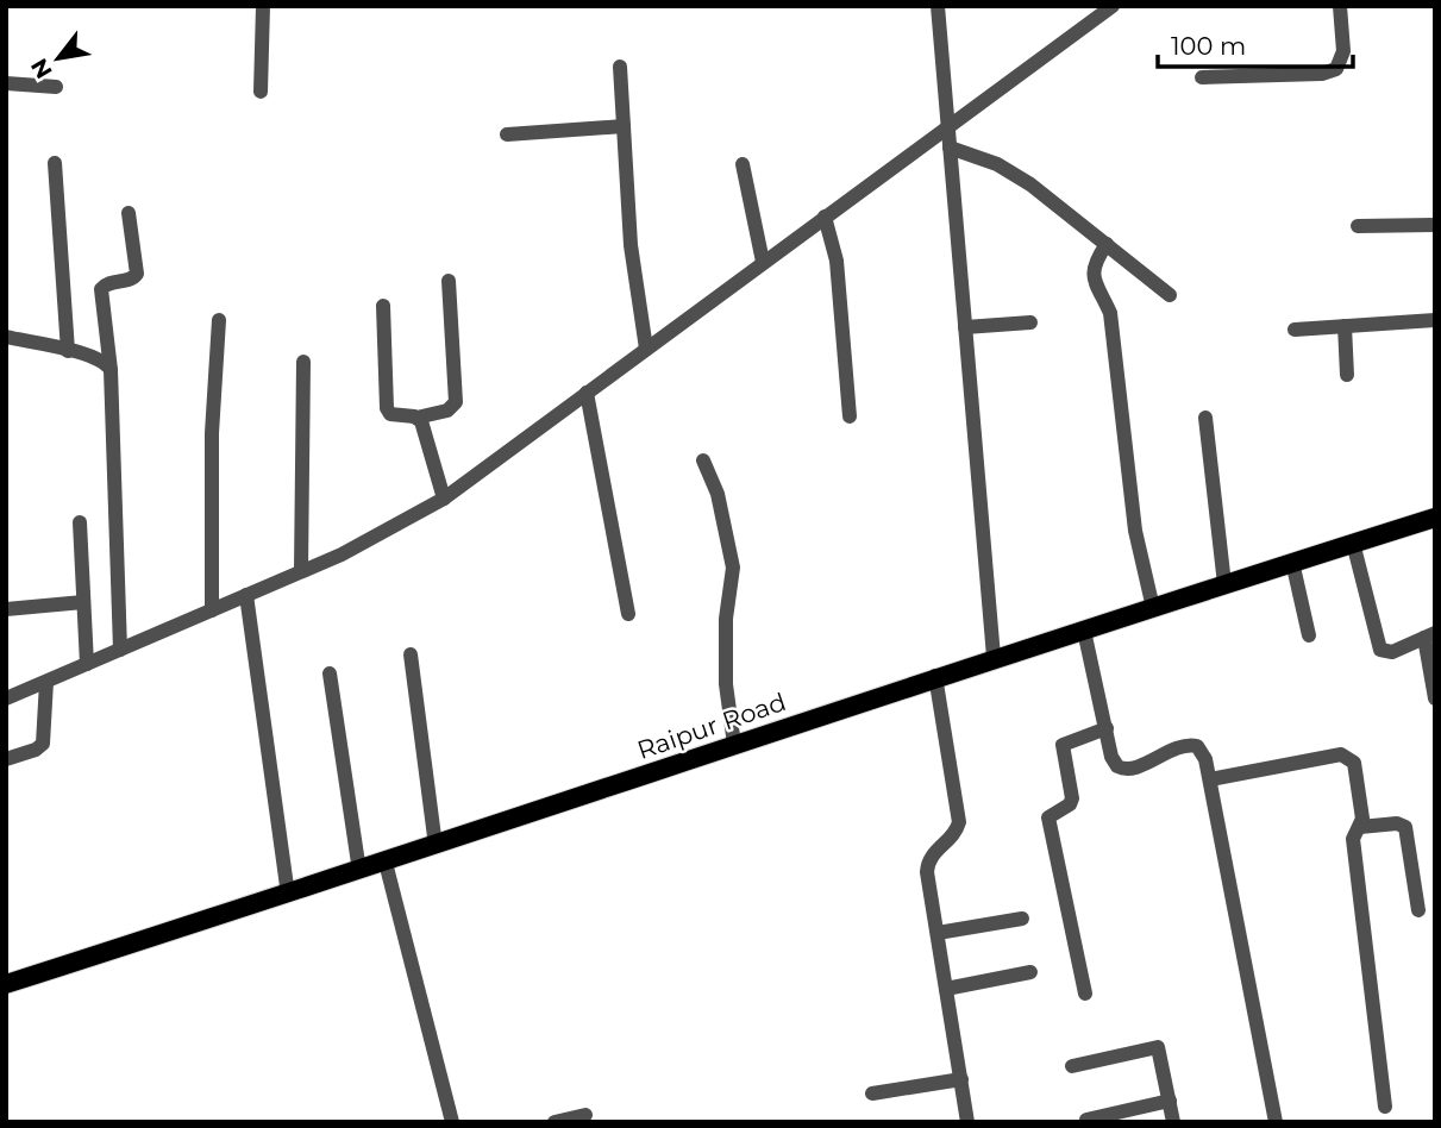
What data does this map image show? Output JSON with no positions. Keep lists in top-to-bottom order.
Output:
{
  "streets": {
    "main road": ["Raipur Road"]
  },
  "scale_bar": "100 m",
  "north": "bottom left"
}
